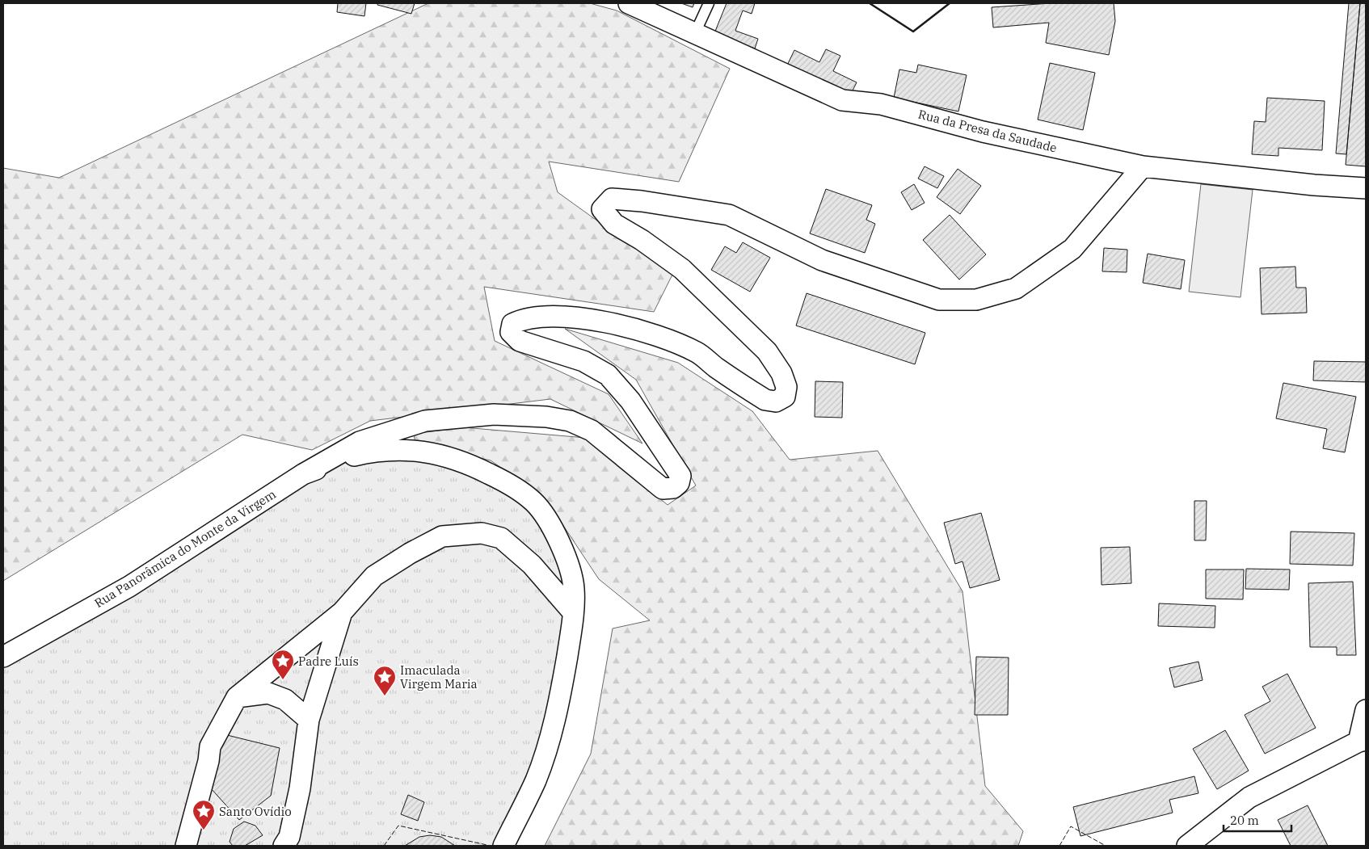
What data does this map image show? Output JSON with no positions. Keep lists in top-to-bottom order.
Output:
{
  "streets": {
    "street": ["Rua da Presa da Saudade", "Rua Panorâmica do Monte da Virgem"]
  },
  "crossings": [
    ["Rua da Presa da Saudade", "Rua Panorâmica do Monte da Virgem"]
  ],
  "places": {
    "place": ["Padre Luís", "Imaculada Virgem Maria", "Santo Ovídio"]
  },
  "scale_bar": "20 m"
}
